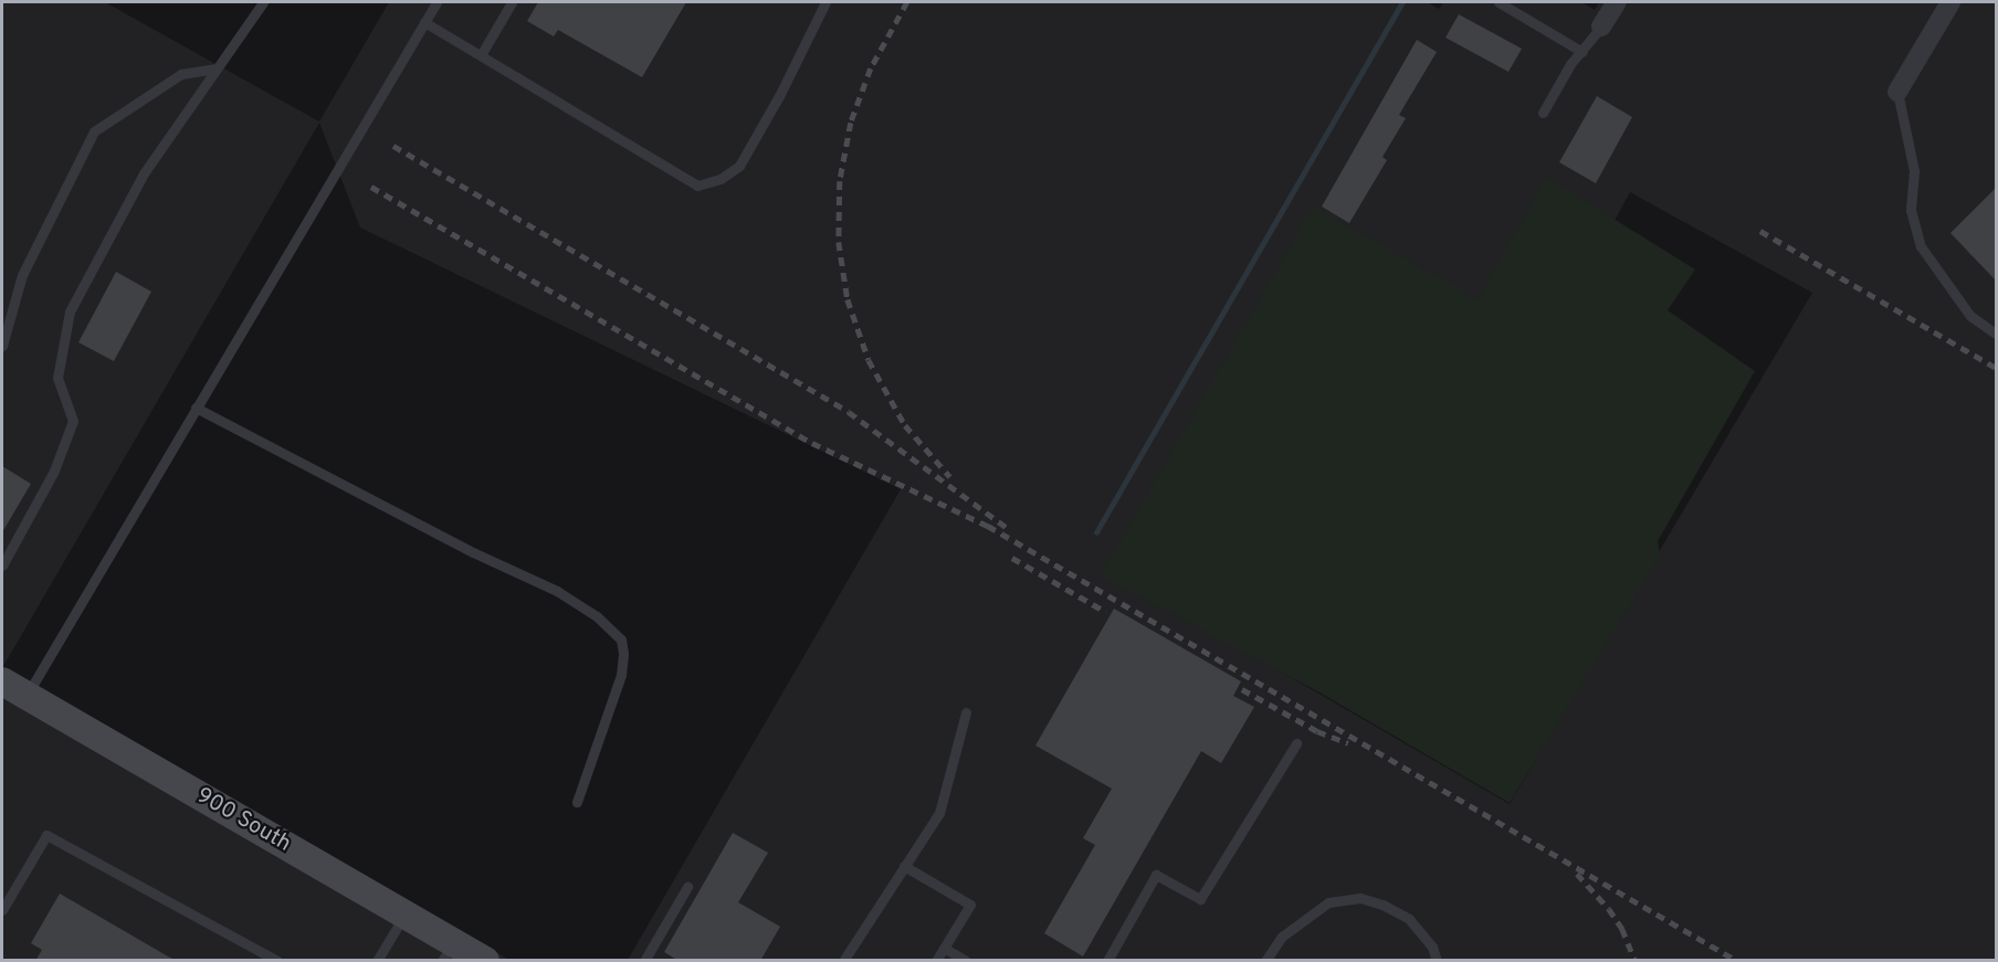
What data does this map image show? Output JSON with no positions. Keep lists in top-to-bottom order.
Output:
{
  "streets": {
    "street": ["900 South"]
  }
}
